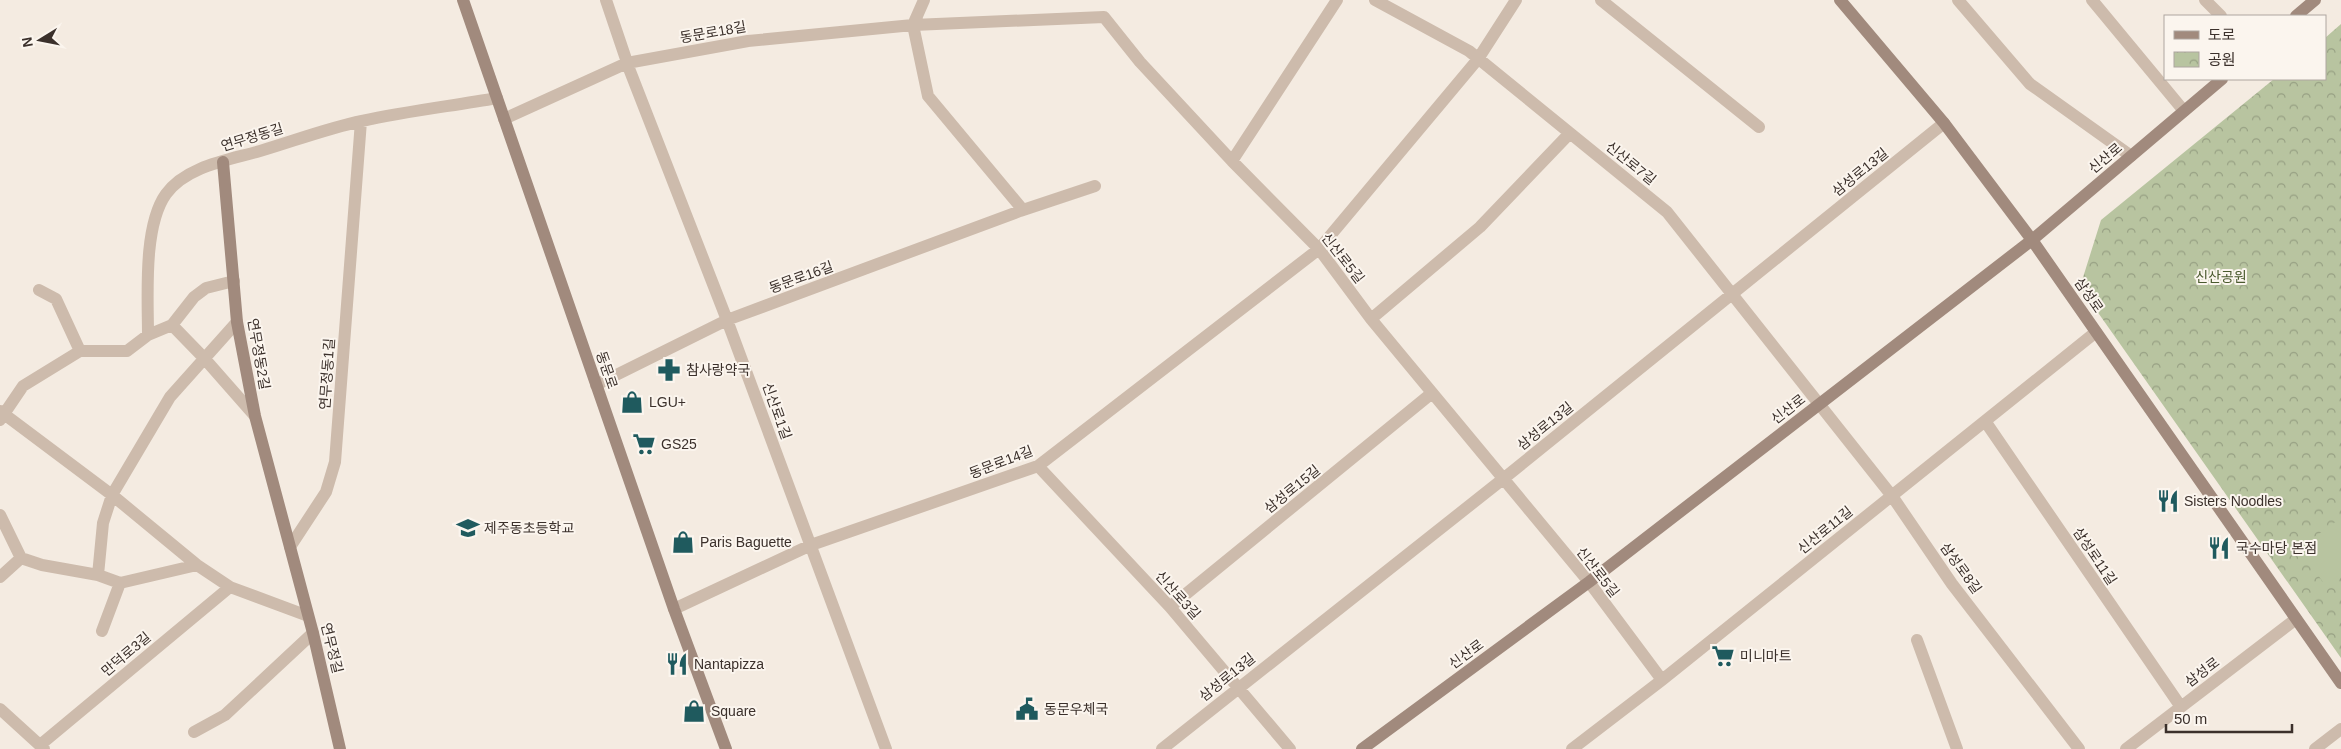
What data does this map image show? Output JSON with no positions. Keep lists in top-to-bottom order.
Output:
{
  "streets": {
    "main road": [
      "신산로",
      "삼성로",
      "연무정동2길",
      "동문로",
      "연무정길"
    ],
    "street": [
      "동문로18길",
      "연무정동길",
      "신산로7길",
      "삼성로13길",
      "신산로5길",
      "동문로16길",
      "연무정동1길",
      "신산로1길",
      "동문로14길",
      "삼성로15길",
      "신산로11길",
      "삼성로11길",
      "삼성로8길",
      "신산로3길",
      "만덕로3길"
    ]
  },
  "crossings": [
    ["동문로18길", "신산로5길"],
    ["동문로18길", "동문로"],
    ["동문로18길", "신산로1길"],
    ["연무정동길", "연무정동2길"],
    ["연무정동길", "동문로"],
    ["연무정동길", "연무정동1길"],
    ["신산로", "신산로7길"],
    ["신산로", "신산로5길"],
    ["신산로", "삼성로"],
    ["신산로", "삼성로8길"],
    ["신산로7길", "삼성로13길"],
    ["신산로7길", "동문로14길"],
    ["신산로7길", "삼성로8길"],
    ["삼성로13길", "신산로5길"],
    ["삼성로13길", "삼성로"],
    ["삼성로13길", "신산로3길"],
    ["신산로5길", "동문로14길"],
    ["신산로5길", "삼성로15길"],
    ["신산로5길", "신산로11길"],
    ["동문로16길", "동문로"],
    ["동문로16길", "신산로1길"],
    ["삼성로", "신산로11길"],
    ["삼성로", "삼성로11길"],
    ["연무정동2길", "연무정동1길"],
    ["동문로", "동문로14길"],
    ["신산로1길", "동문로14길"],
    ["동문로14길", "신산로3길"],
    ["삼성로15길", "신산로3길"],
    ["신산로11길", "삼성로11길"],
    ["신산로11길", "삼성로8길"],
    ["연무정길", "만덕로3길"]
  ],
  "parks": ["신산공원"],
  "places": {
    "pharmacy": ["참사랑약국"],
    "shop": ["LGU+", "Paris Baguette", "Square"],
    "supermarket": ["GS25", "미니마트"],
    "restaurant": ["Sisters Noodles", "국수마당 본점", "Nantapizza"],
    "school or university": ["제주동초등학교"],
    "public building": ["동문우체국"]
  },
  "legend": ["도로", "공원"],
  "scale_bar": "50 m",
  "north": "left"
}
